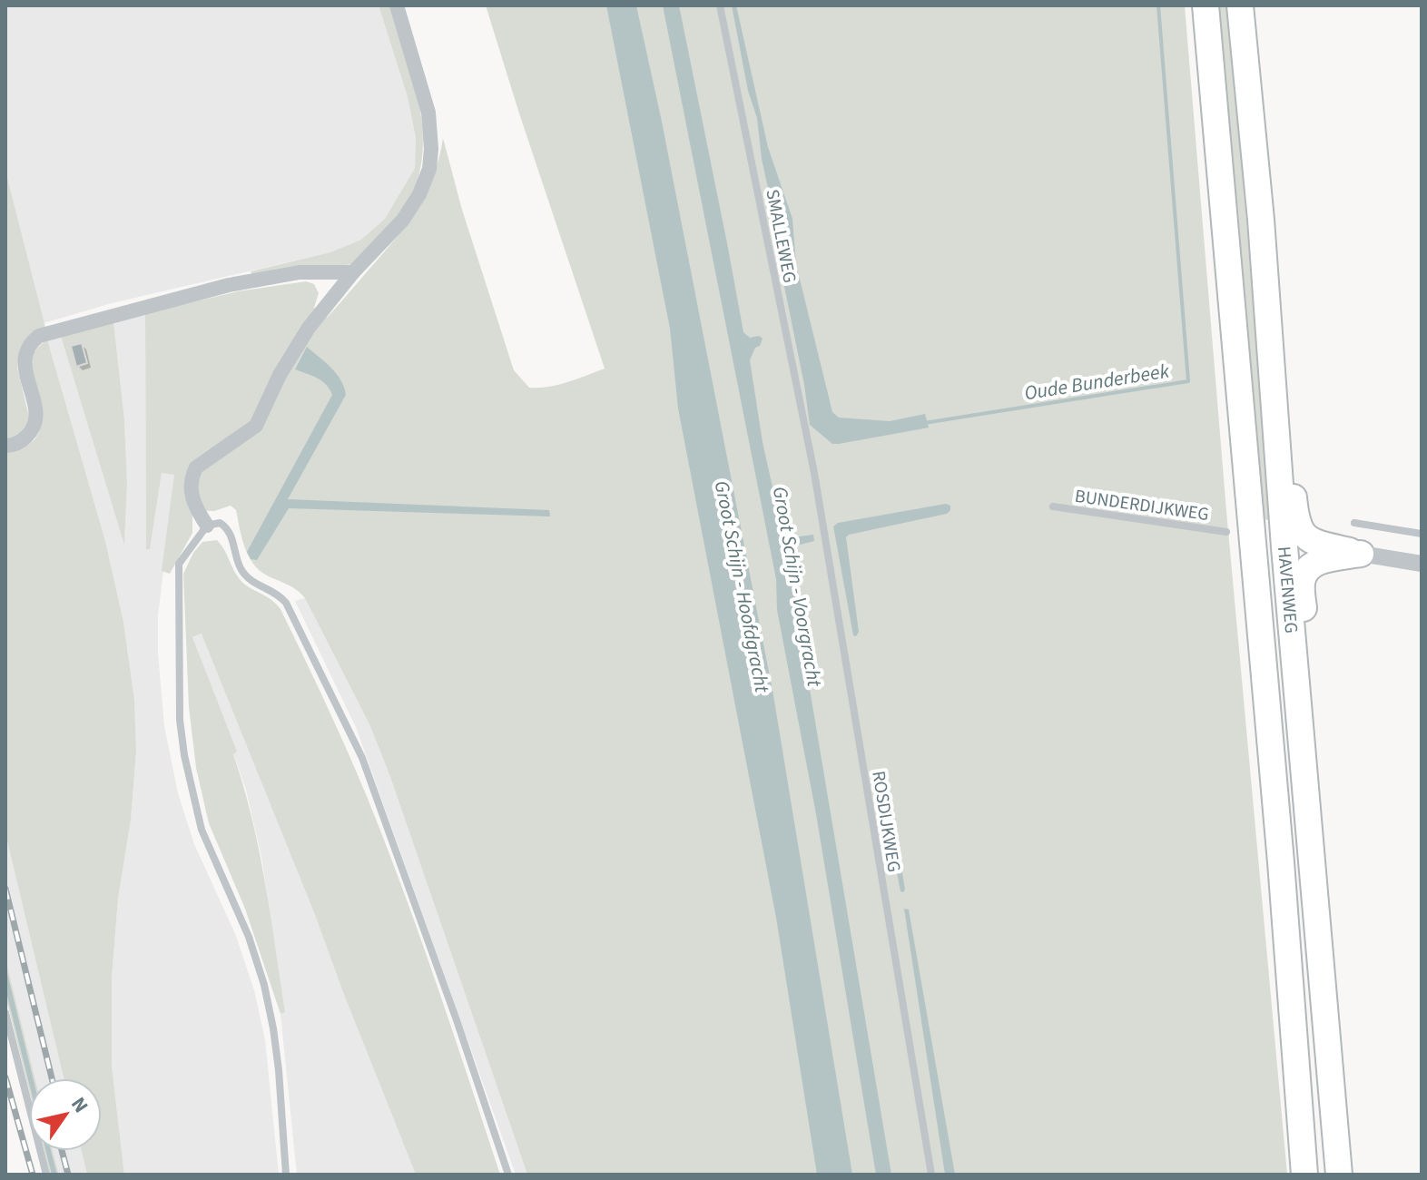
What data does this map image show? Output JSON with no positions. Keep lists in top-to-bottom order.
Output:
{
  "streets": {
    "highway": ["HAVENWEG"],
    "lane": ["SMALLEWEG", "BUNDERDIJKWEG", "ROSDIJKWEG"]
  },
  "crossings": [
    ["SMALLEWEG", "ROSDIJKWEG"]
  ],
  "water": ["Oude Bunderbeek", "Groot Schijn - Hoofdgracht", "Groot Schijn - Voorgracht"],
  "north": "top right"
}
